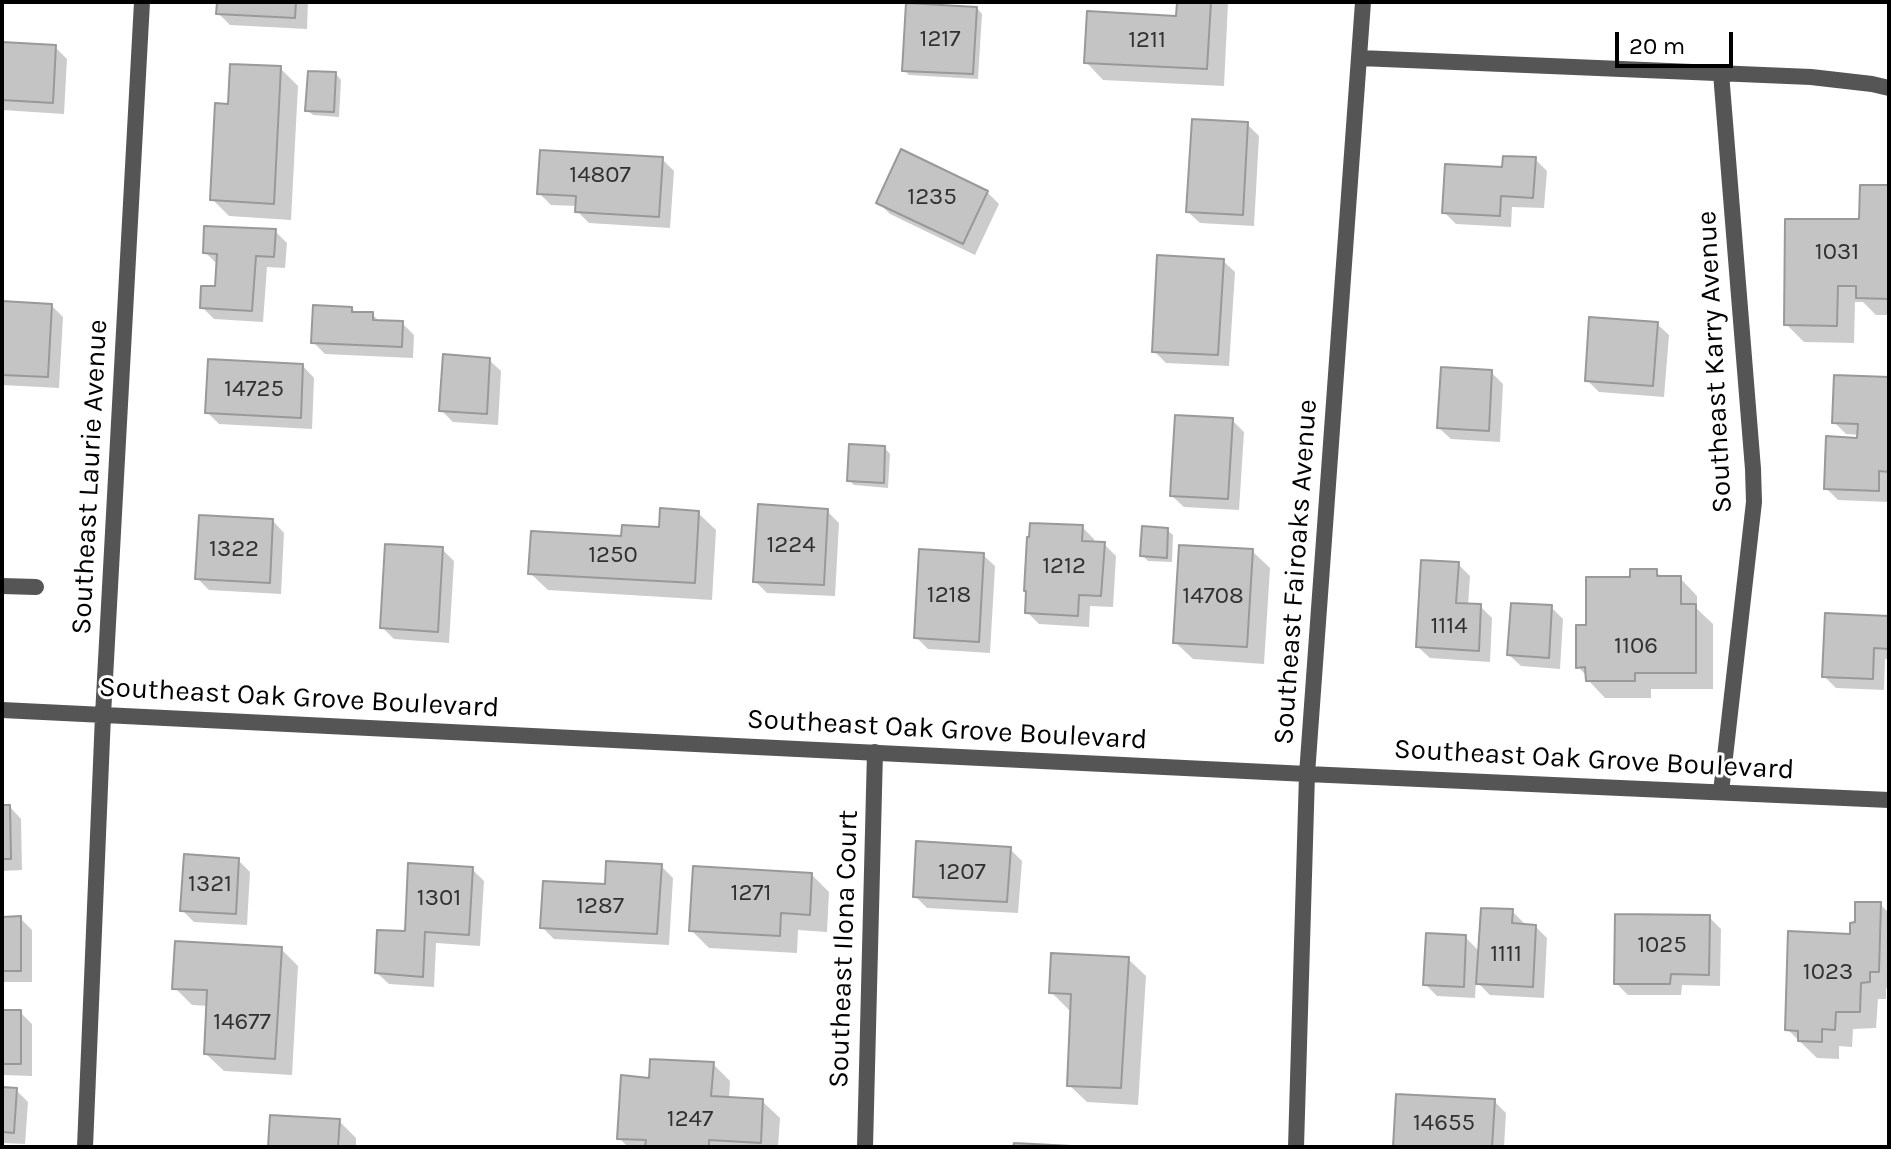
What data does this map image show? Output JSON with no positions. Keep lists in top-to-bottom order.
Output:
{
  "streets": {
    "street": [
      "Southeast Karry Avenue",
      "Southeast Laurie Avenue",
      "Southeast Fairoaks Avenue",
      "Southeast Oak Grove Boulevard",
      "Southeast Ilona Court"
    ]
  },
  "crossings": [
    ["Southeast Karry Avenue", "Southeast Oak Grove Boulevard"],
    ["Southeast Laurie Avenue", "Southeast Oak Grove Boulevard"],
    ["Southeast Fairoaks Avenue", "Southeast Oak Grove Boulevard"],
    ["Southeast Oak Grove Boulevard", "Southeast Ilona Court"]
  ],
  "house_numbers": [
    "1217",
    "1211",
    "14807",
    "1235",
    "1031",
    "14725",
    "1224",
    "1322",
    "1250",
    "1212",
    "1218",
    "14708",
    "1114",
    "1106",
    "1207",
    "1321",
    "1271",
    "1301",
    "1287",
    "1025",
    "1111",
    "1023",
    "14677",
    "1247",
    "14655"
  ],
  "scale_bar": "20 m"
}
